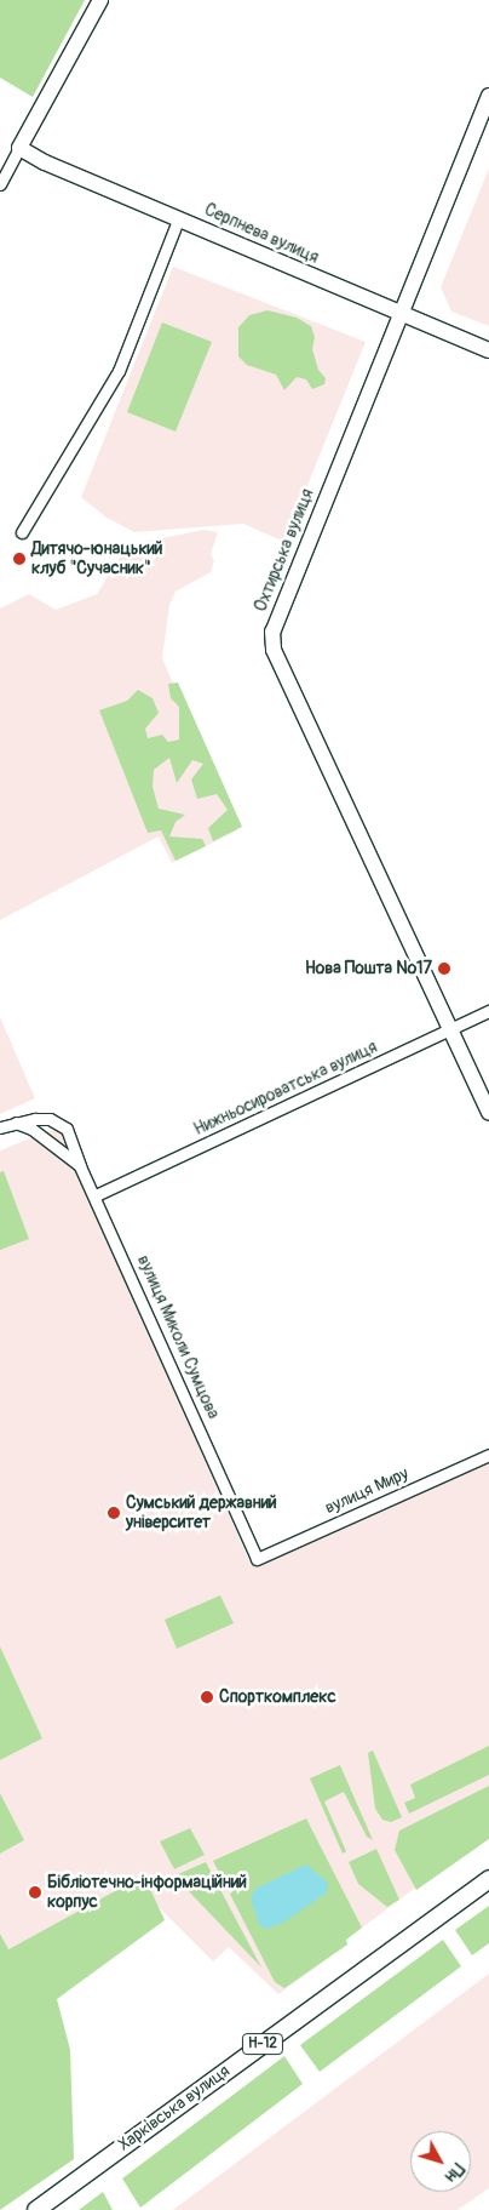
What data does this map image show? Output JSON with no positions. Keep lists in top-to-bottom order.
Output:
{
  "streets": {
    "main road": [
      "Серпнева вулиця",
      "Охтирська вулиця",
      "Н-12",
      "Харківська вулиця"
    ],
    "street": ["Нижньосироватська вулиця", "вулиця Миколи Сумцова", "вулиця Миру"]
  },
  "crossings": [
    ["Серпнева вулиця", "Охтирська вулиця"],
    ["Охтирська вулиця", "Нижньосироватська вулиця"],
    ["Нижньосироватська вулиця", "вулиця Миколи Сумцова"],
    ["вулиця Миколи Сумцова", "вулиця Миру"]
  ],
  "places": [
    "Дитячо-юнацький клуб \"Сучасник\"",
    "Нова Пошта №17",
    "Сумський державний університет",
    "Спорткомплекс",
    "Бібліотечно-інформаційний корпус"
  ],
  "north": "bottom right"
}
